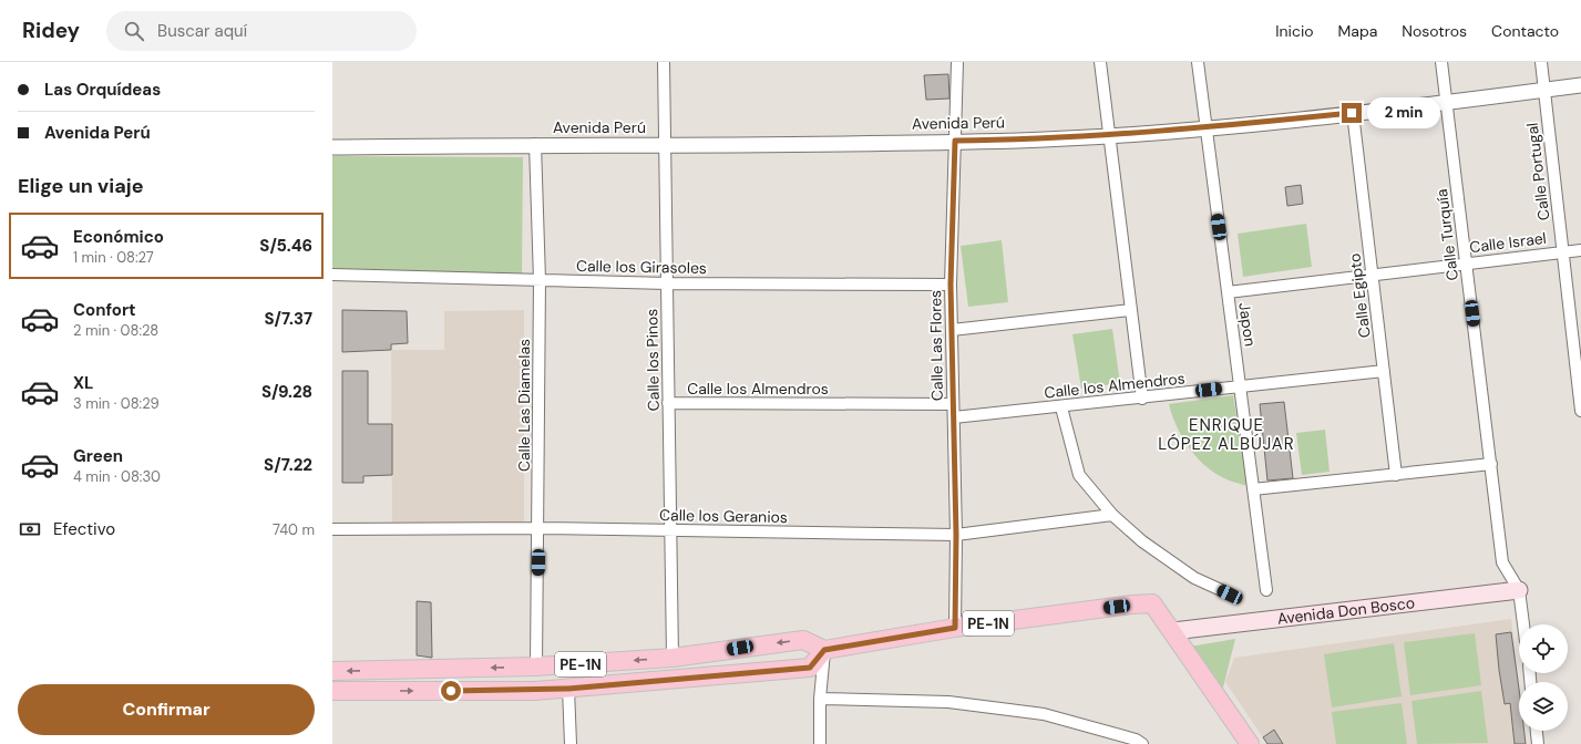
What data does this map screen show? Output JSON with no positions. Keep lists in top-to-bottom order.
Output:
{
  "streets": {
    "main road": ["Avenida Don Bosco", "PE-1N"],
    "street": [
      "Avenida Perú",
      "Calle Portugal",
      "Calle Turquía",
      "Calle Israel",
      "Calle los Girasoles",
      "Calle Egipto",
      "Japon",
      "Calle Las Flores",
      "Calle los Pinos",
      "Calle los Almendros",
      "Calle Las Diamelas",
      "Calle los Geranios"
    ]
  },
  "crossings": [
    ["Avenida Perú", "Calle Portugal"],
    ["Avenida Perú", "Calle Turquía"],
    ["Avenida Perú", "Calle Egipto"],
    ["Avenida Perú", "Japon"],
    ["Avenida Perú", "Calle Las Flores"],
    ["Avenida Perú", "Calle los Pinos"],
    ["Avenida Perú", "Calle Las Diamelas"],
    ["Calle Portugal", "Calle Israel"],
    ["Calle Turquía", "Calle Israel"],
    ["Calle Turquía", "Avenida Don Bosco"],
    ["Calle Israel", "Calle Egipto"],
    ["Calle Israel", "Japon"],
    ["Calle los Girasoles", "Calle Las Flores"],
    ["Calle los Girasoles", "Calle los Pinos"],
    ["Calle los Girasoles", "Calle Las Diamelas"],
    ["Calle Egipto", "Calle los Almendros"],
    ["Japon", "Calle los Almendros"],
    ["Calle Las Flores", "Calle los Almendros"],
    ["Calle Las Flores", "Calle los Geranios"],
    ["Calle Las Flores", "PE-1N"],
    ["Calle los Pinos", "Calle los Almendros"],
    ["Calle los Pinos", "Calle los Geranios"],
    ["Calle los Pinos", "PE-1N"],
    ["Calle Las Diamelas", "Calle los Geranios"],
    ["Calle Las Diamelas", "PE-1N"],
    ["Avenida Don Bosco", "PE-1N"]
  ],
  "districts": ["ENRIQUE LÓPEZ ALBÚJAR"],
  "page": {
    "header": "Ridey",
    "search": "Buscar aquí",
    "nav": [
      "Inicio",
      "Mapa",
      "Nosotros",
      "Contacto"
    ],
    "banner": ["Las Orquídeas", "Avenida Perú"],
    "bubble": "2 min",
    "heading": "Elige un viaje",
    "list": [
      {
        "name": "Económico",
        "note": "1 min · 08:27",
        "value": "S/5.46"
      },
      {
        "name": "Confort",
        "note": "2 min · 08:28",
        "value": "S/7.37"
      },
      {
        "name": "XL",
        "note": "3 min · 08:29",
        "value": "S/9.28"
      },
      {
        "name": "Green",
        "note": "4 min · 08:30",
        "value": "S/7.22"
      }
    ],
    "pay": ["Efectivo", "740 m"],
    "buttons": "Confirmar"
  }
}
